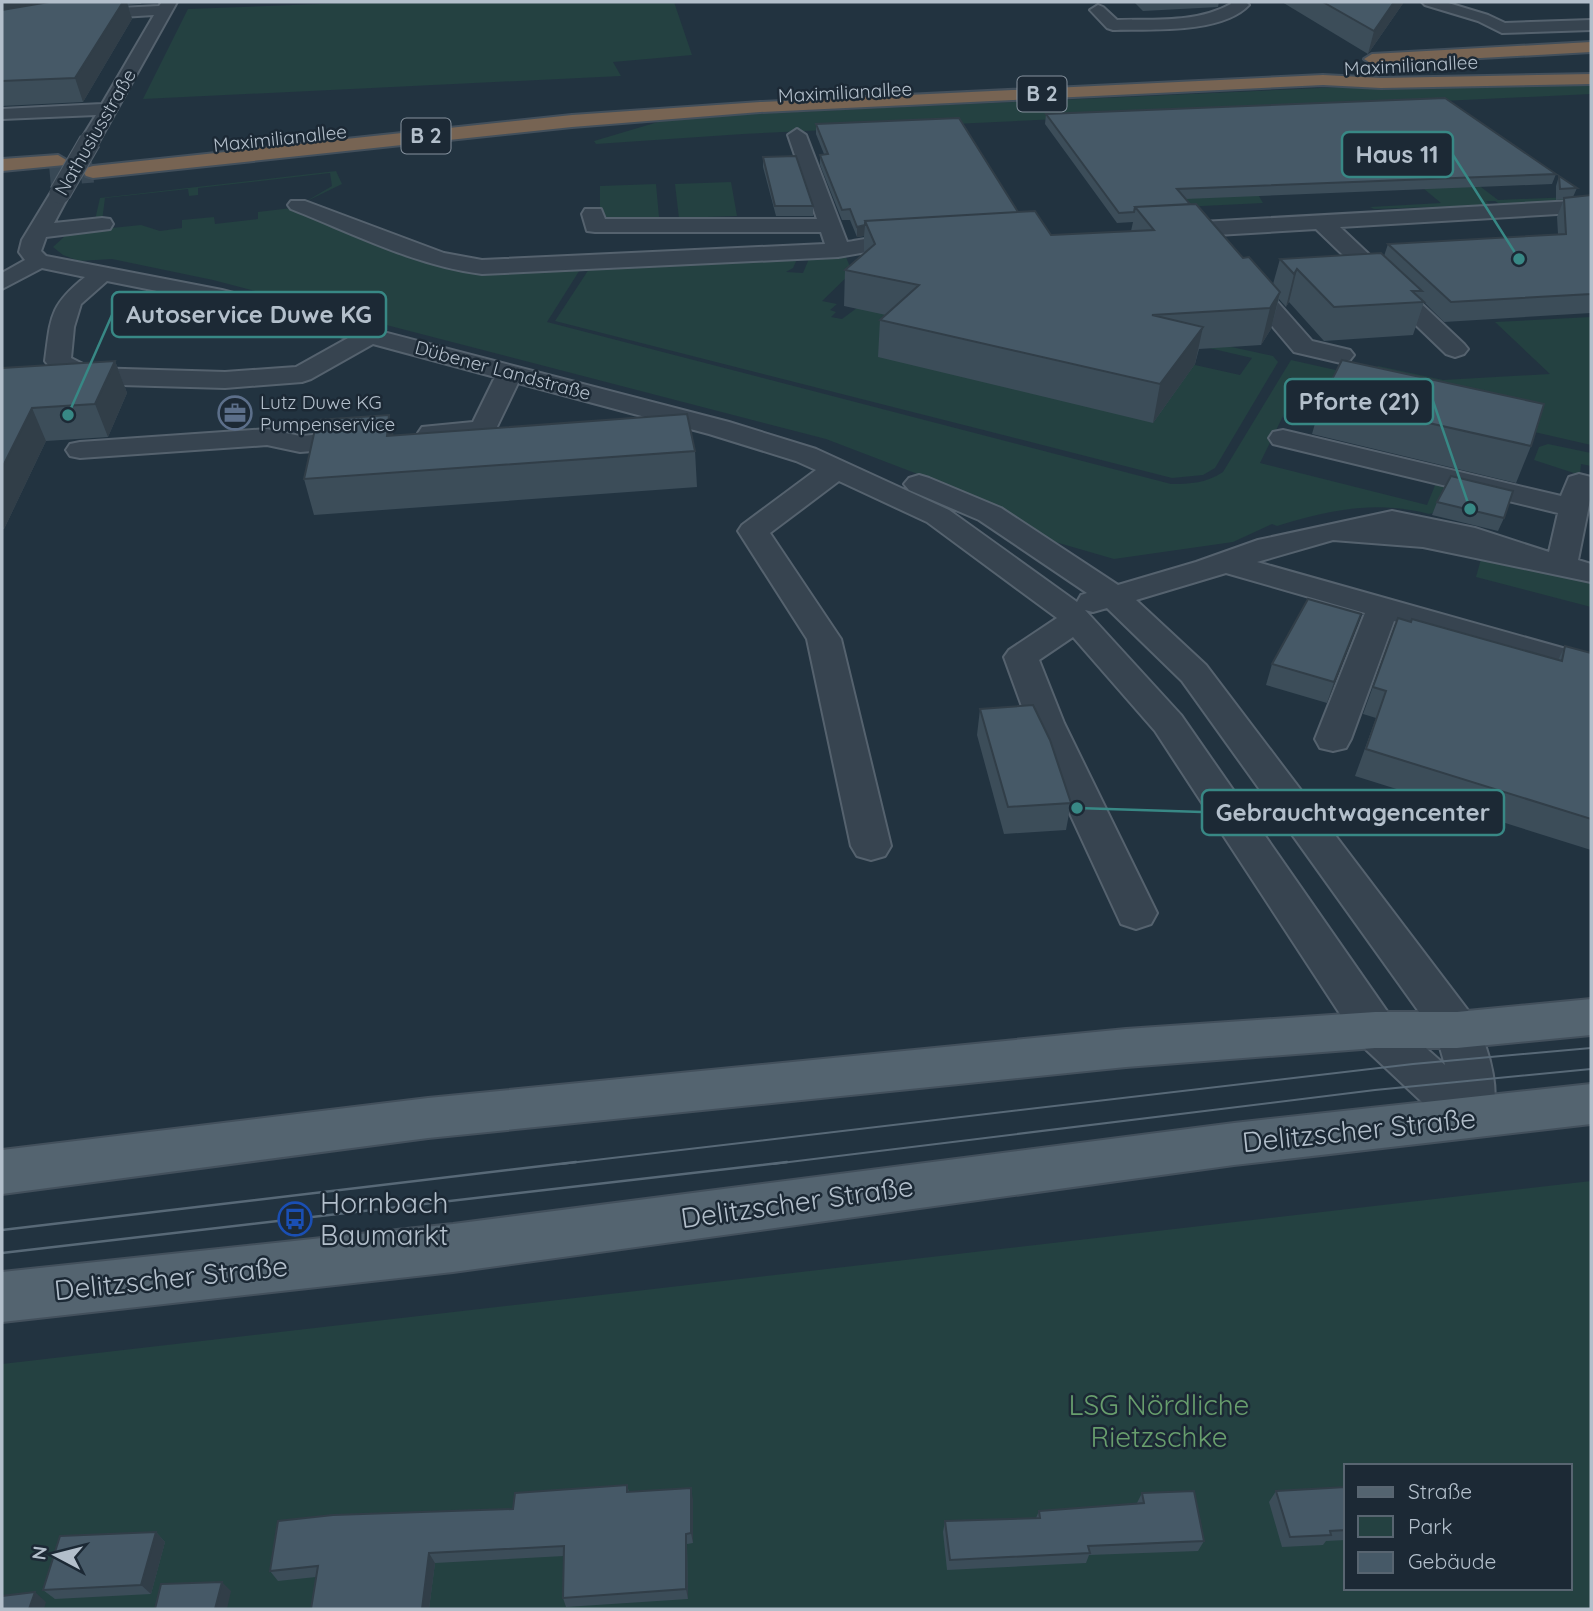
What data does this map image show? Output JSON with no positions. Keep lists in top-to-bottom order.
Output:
{
  "streets": {
    "highway": ["Maximilianallee", "B 2"],
    "main road": ["Delitzscher Straße"],
    "street": ["Nathusiusstraße", "Dübener Landstraße"]
  },
  "crossings": [
    ["Maximilianallee", "B 2"],
    ["Maximilianallee", "Nathusiusstraße"],
    ["B 2", "Nathusiusstraße"],
    ["Nathusiusstraße", "Dübener Landstraße"],
    ["Dübener Landstraße", "Delitzscher Straße"]
  ],
  "parks": ["LSG Nördliche Rietzschke"],
  "places": {
    "other": [
      "Haus 11",
      "Autoservice Duwe KG",
      "Pforte (21)",
      "Gebrauchtwagencenter"
    ],
    "office": ["Lutz Duwe KG Pumpenservice"],
    "bus stop": ["Hornbach Baumarkt"]
  },
  "legend": ["Straße", "Park", "Gebäude"],
  "north": "left"
}
